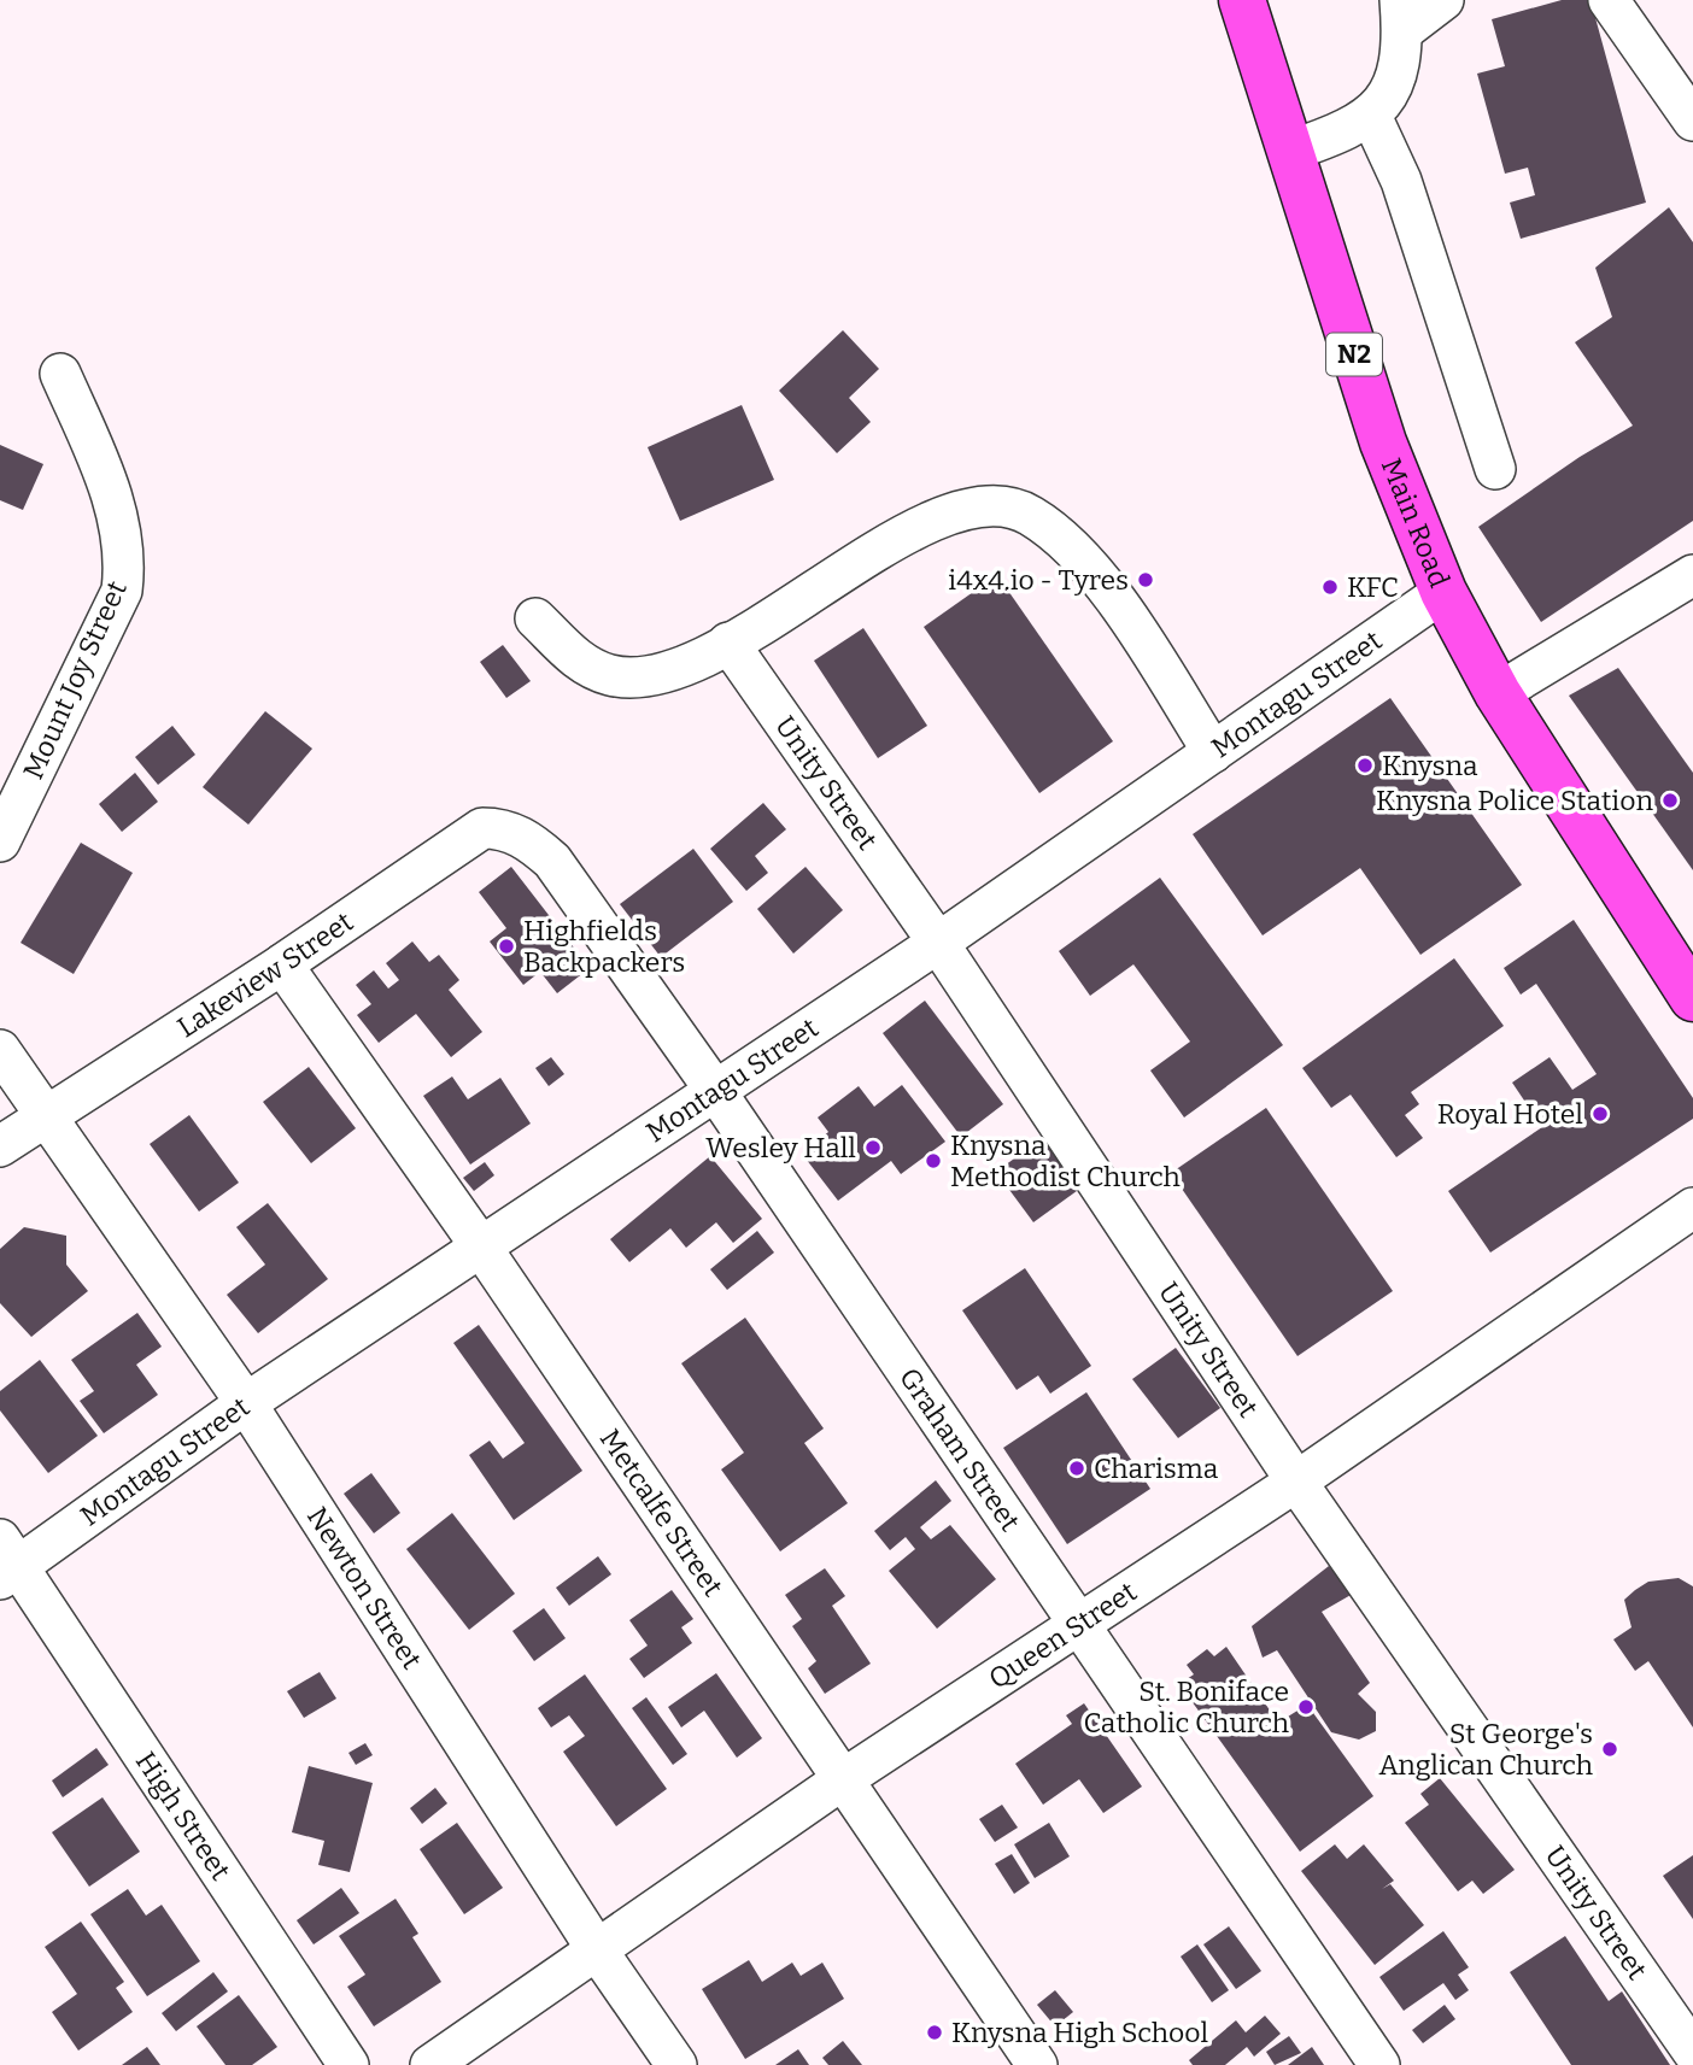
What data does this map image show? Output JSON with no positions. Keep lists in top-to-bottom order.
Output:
{
  "streets": {
    "highway": ["N2", "Main Road"],
    "street": [
      "Mount Joy Street",
      "Montagu Street",
      "Unity Street",
      "Lakeview Street",
      "Graham Street",
      "Metcalfe Street",
      "Newton Street",
      "Queen Street",
      "High Street"
    ]
  },
  "crossings": [
    ["Main Road", "Montagu Street"],
    ["Montagu Street", "Unity Street"],
    ["Montagu Street", "Graham Street"],
    ["Montagu Street", "Metcalfe Street"],
    ["Montagu Street", "Newton Street"],
    ["Montagu Street", "High Street"],
    ["Unity Street", "Queen Street"],
    ["Lakeview Street", "Graham Street"],
    ["Lakeview Street", "Metcalfe Street"],
    ["Lakeview Street", "Newton Street"],
    ["Graham Street", "Queen Street"],
    ["Metcalfe Street", "Queen Street"],
    ["Newton Street", "Queen Street"]
  ],
  "places": [
    "i4x4.io - Tyres",
    "KFC",
    "Knysna",
    "Knysna Police Station",
    "Highfields Backpackers",
    "Royal Hotel",
    "Wesley Hall",
    "Knysna Methodist Church",
    "Charisma",
    "St. Boniface Catholic Church",
    "St George's Anglican Church",
    "Knysna High School"
  ]
}
